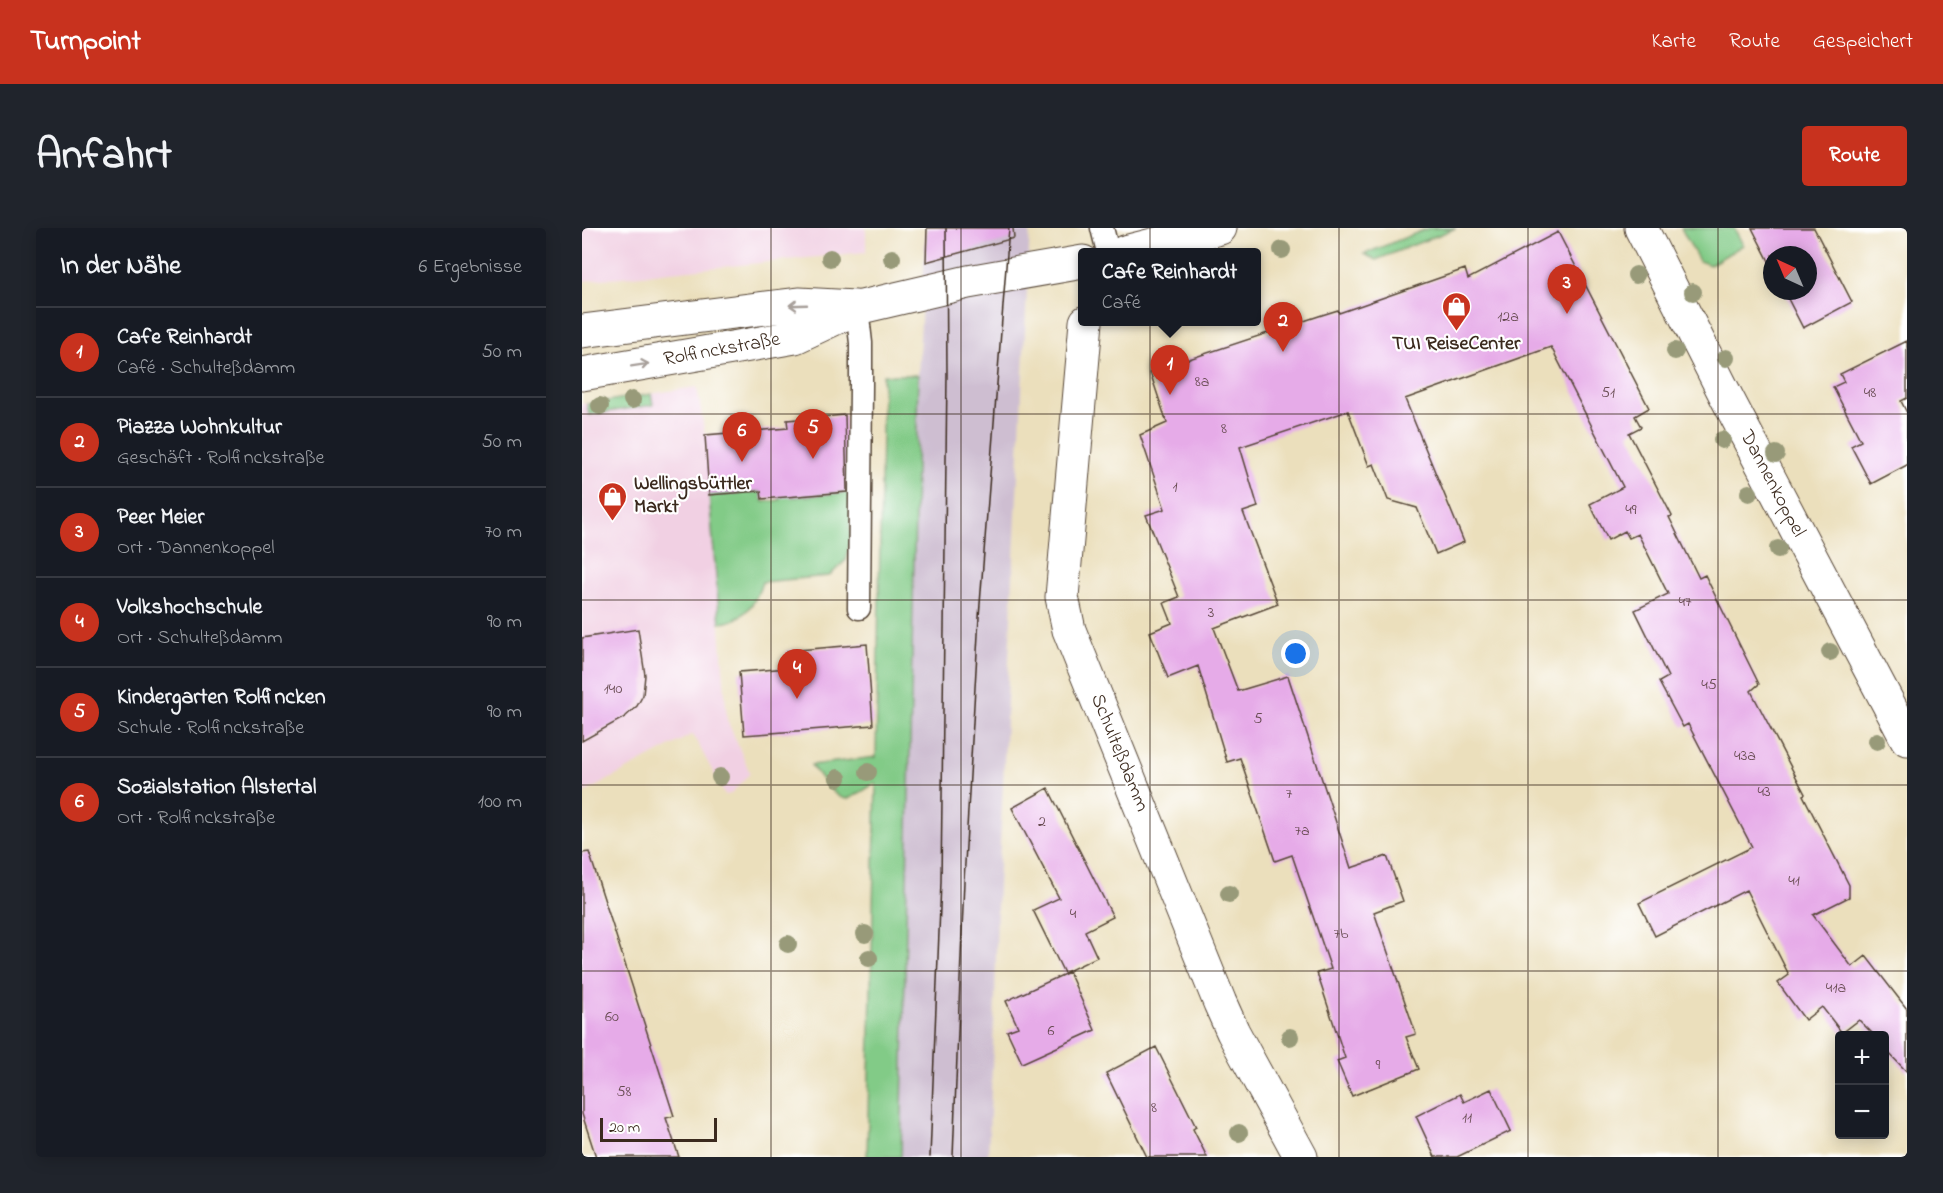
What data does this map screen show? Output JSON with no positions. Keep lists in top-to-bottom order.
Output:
{
  "streets": {
    "street": ["Rolfinckstraße", "Dannenkoppel", "Schulteßdamm"]
  },
  "places": {
    "shop": ["TUI ReiseCenter", "Wellingsbüttler Markt"]
  },
  "house_numbers": [
    "12a",
    "8a",
    "51",
    "48",
    "8",
    "1",
    "49",
    "47",
    "3",
    "45",
    "140",
    "5",
    "43a",
    "43",
    "7",
    "2",
    "7a",
    "41",
    "4",
    "7b",
    "41a",
    "60",
    "6",
    "9",
    "58",
    "8",
    "11"
  ],
  "scale_bar": "20 m",
  "north": "top left",
  "page": {
    "header": "Turnpoint",
    "nav": ["Karte", "Route", "Gespeichert"],
    "title": "Anfahrt",
    "buttons": "Route",
    "heading": ["In der Nähe", "6 Ergebnisse"],
    "popup": ["Cafe Reinhardt", "Café"],
    "pins": [
      "3",
      "2",
      "1",
      "5",
      "6",
      "4"
    ],
    "list": [
      {
        "mark": "1",
        "name": "Cafe Reinhardt",
        "note": "Café · Schulteßdamm",
        "value": "50 m"
      },
      {
        "mark": "2",
        "name": "Piazza Wohnkultur",
        "note": "Geschäft · Rolfinckstraße",
        "value": "50 m"
      },
      {
        "mark": "3",
        "name": "Peer Meier",
        "note": "Ort · Dannenkoppel",
        "value": "70 m"
      },
      {
        "mark": "4",
        "name": "Volkshochschule",
        "note": "Ort · Schulteßdamm",
        "value": "90 m"
      },
      {
        "mark": "5",
        "name": "Kindergarten Rolfincken",
        "note": "Schule · Rolfinckstraße",
        "value": "90 m"
      },
      {
        "mark": "6",
        "name": "Sozialstation Alstertal",
        "note": "Ort · Rolfinckstraße",
        "value": "100 m"
      }
    ],
    "map_buttons": ["+", "−"],
    "scale": "20 m"
  }
}
